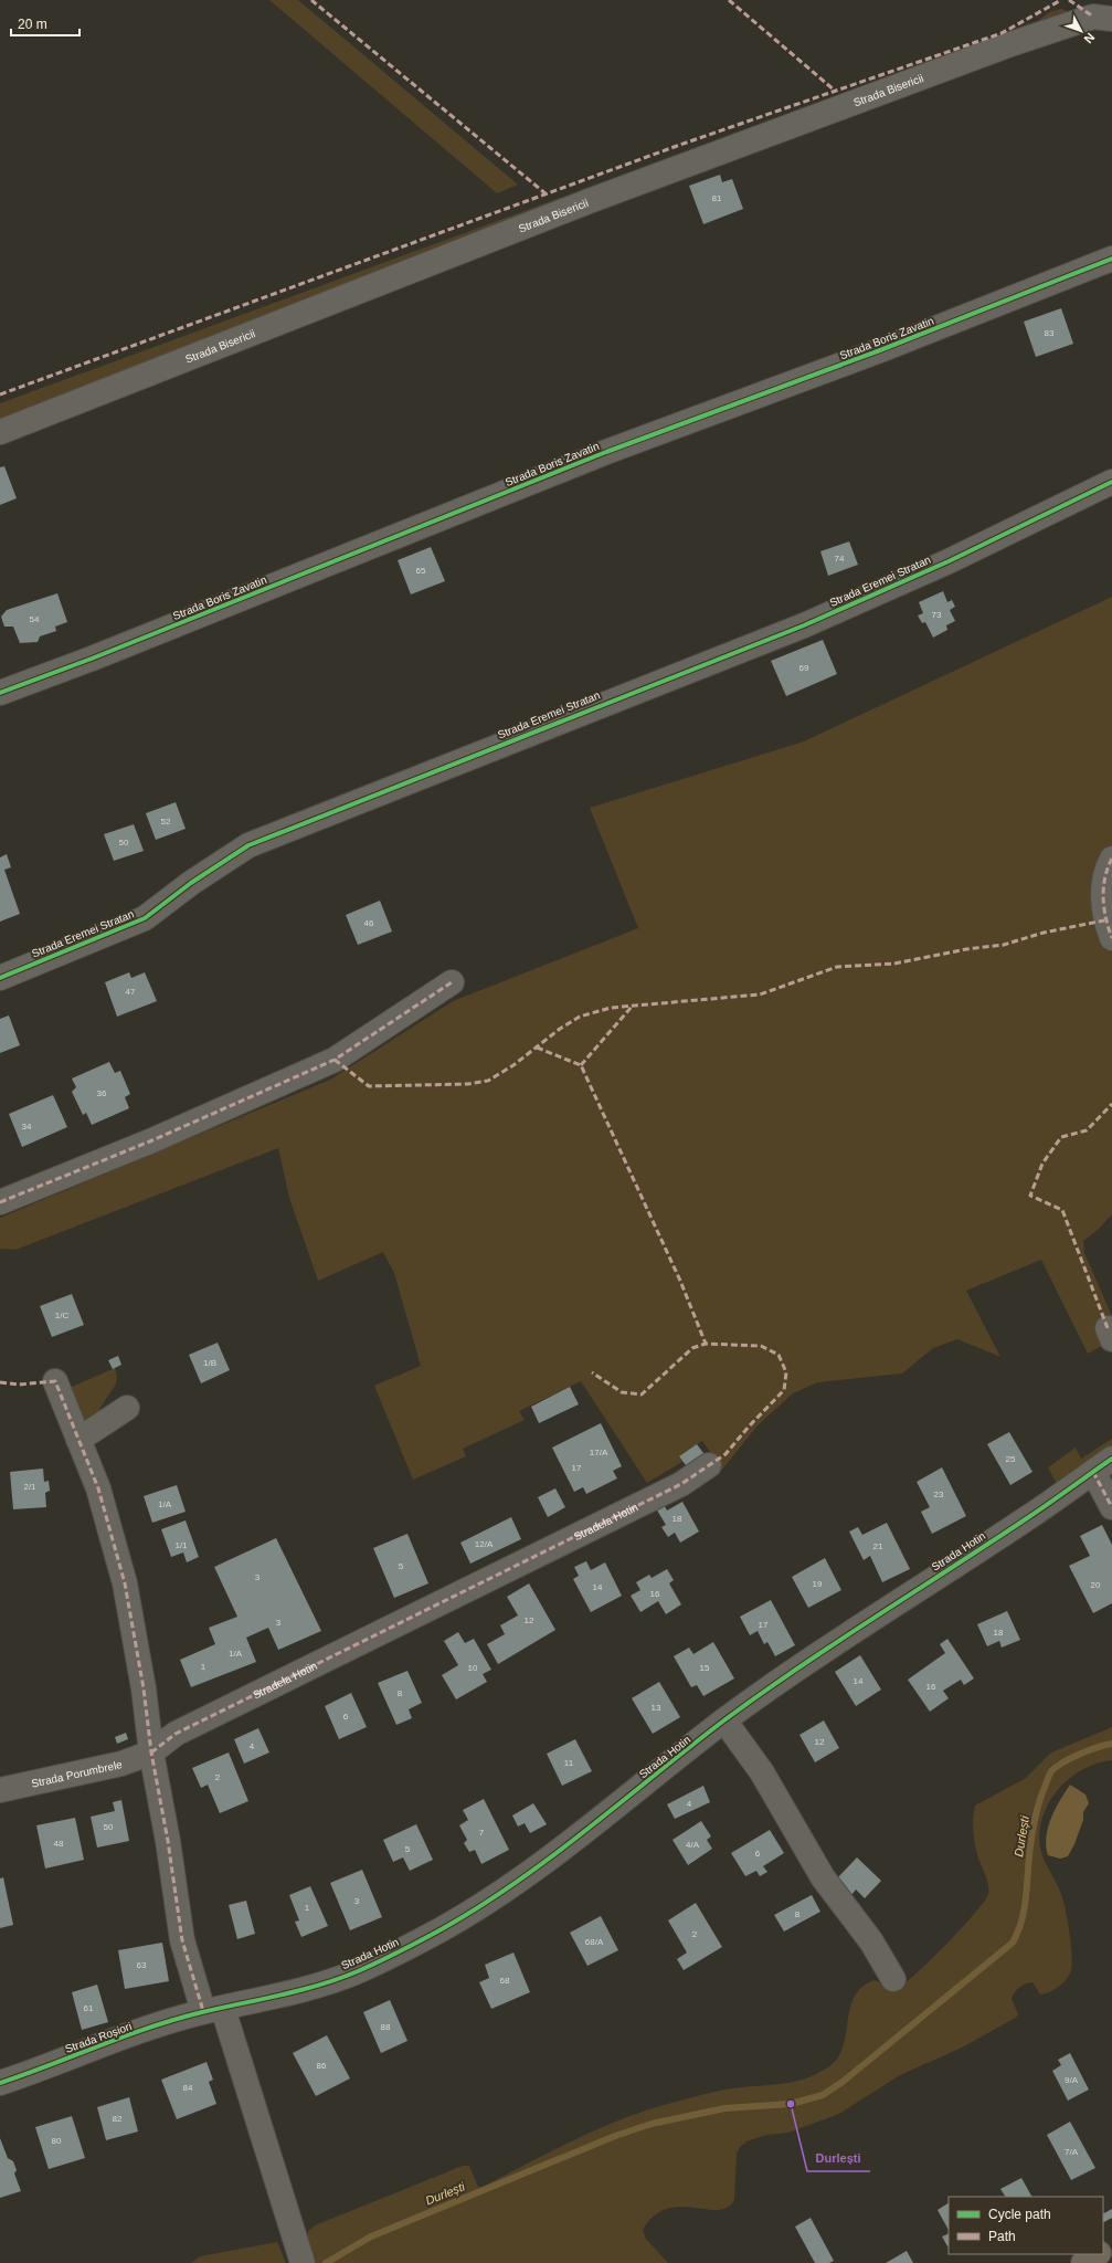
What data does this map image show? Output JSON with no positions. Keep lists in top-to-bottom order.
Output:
{
  "streets": {
    "street": [
      "Strada Bisericii",
      "Strada Boris Zavatin",
      "Strada Eremei Stratan",
      "Stradela Hotin",
      "Strada Hotin",
      "Strada Porumbrele",
      "Strada Roșiori"
    ]
  },
  "crossings": [
    ["Stradela Hotin", "Strada Porumbrele"],
    ["Strada Hotin", "Strada Roșiori"]
  ],
  "water": ["Durlești"],
  "places": ["Durlești"],
  "house_numbers": [
    "81",
    "83",
    "74",
    "65",
    "73",
    "54",
    "69",
    "52",
    "50",
    "46",
    "47",
    "36",
    "34",
    "1/C",
    "1/B",
    "17/A",
    "25",
    "17",
    "2/1",
    "23",
    "1/A",
    "18",
    "12/A",
    "1/1",
    "21",
    "5",
    "3",
    "19",
    "20",
    "14",
    "16",
    "12",
    "3",
    "17",
    "18",
    "1/A",
    "1",
    "10",
    "15",
    "14",
    "16",
    "8",
    "13",
    "6",
    "12",
    "4",
    "11",
    "2",
    "4",
    "50",
    "7",
    "48",
    "4/A",
    "5",
    "6",
    "3",
    "1",
    "8",
    "2",
    "68/A",
    "63",
    "68",
    "61",
    "88",
    "86",
    "9/A",
    "84",
    "82",
    "80",
    "7/A"
  ],
  "legend": ["Cycle path", "Path"],
  "scale_bar": "20 m",
  "north": "bottom right"
}
